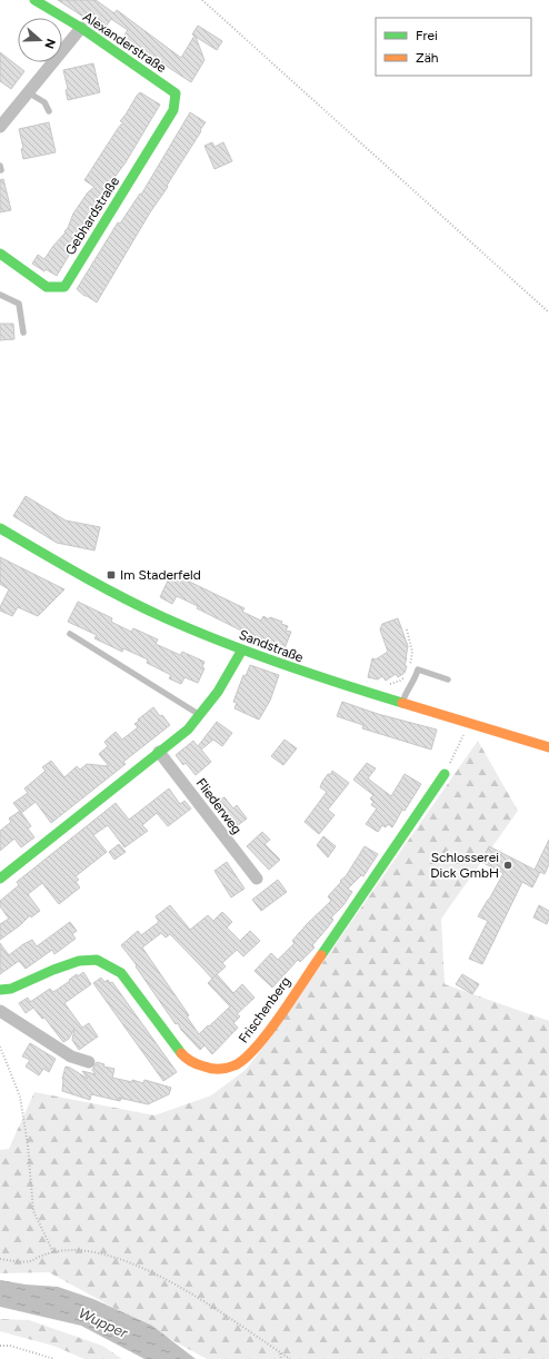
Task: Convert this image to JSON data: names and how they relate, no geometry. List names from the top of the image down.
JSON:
{
  "streets": {
    "street": [
      "Alexanderstraße",
      "Gebhardstraße",
      "Sandstraße",
      "Fliederweg",
      "Frischenberg"
    ]
  },
  "crossings": [
    ["Alexanderstraße", "Gebhardstraße"]
  ],
  "water": ["Wupper"],
  "places": {
    "transit": ["Im Staderfeld"],
    "other": ["Schlosserei Dick GmbH"]
  },
  "legend": ["Frei", "Zäh"],
  "north": "right"
}
